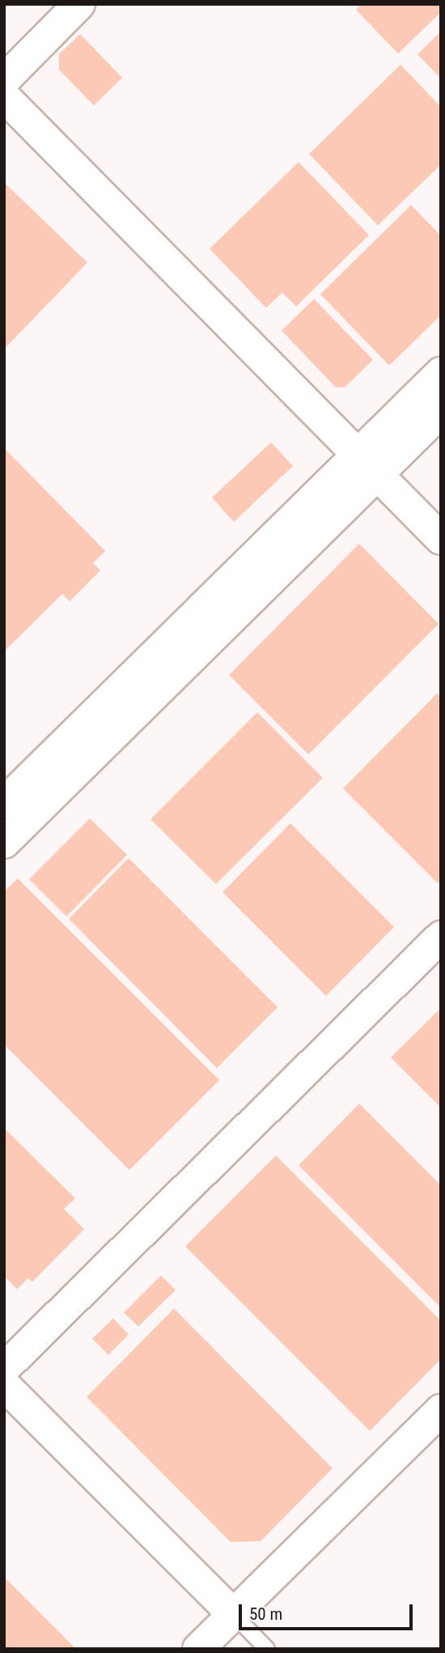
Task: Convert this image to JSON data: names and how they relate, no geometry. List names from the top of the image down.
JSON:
{
  "scale_bar": "50 m"
}
